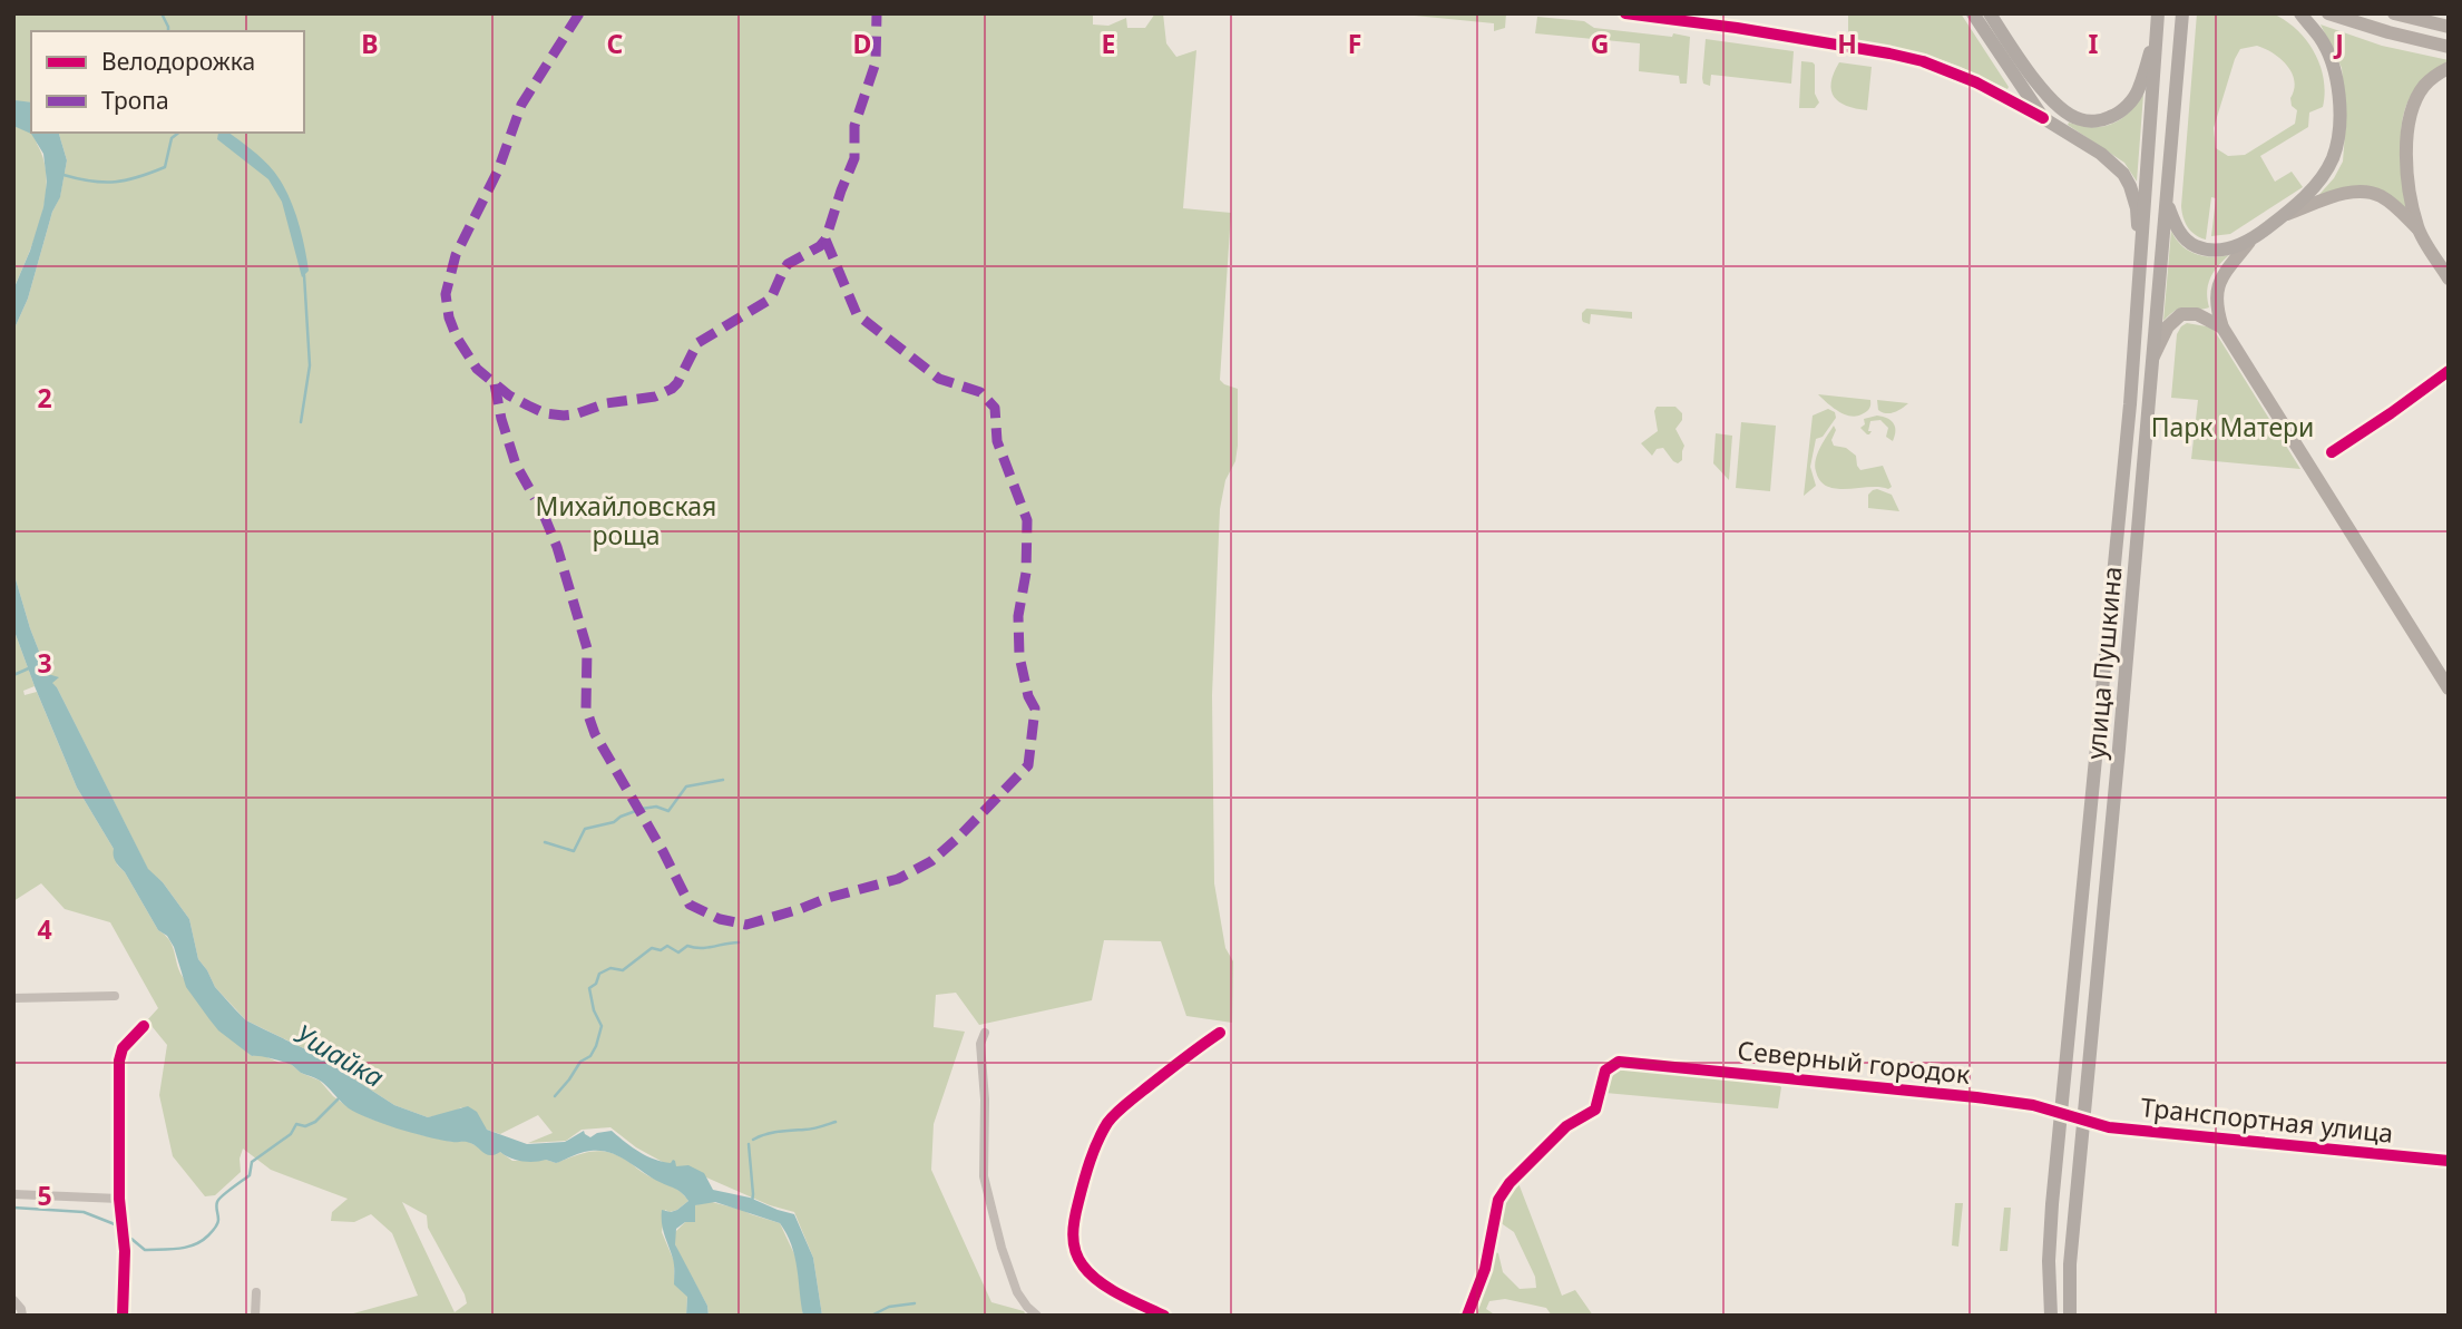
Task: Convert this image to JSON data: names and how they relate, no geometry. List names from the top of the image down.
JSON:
{
  "streets": {
    "main road": ["улица Пушкина"],
    "street": ["Северный городок", "Транспортная улица"]
  },
  "crossings": [
    ["улица Пушкина", "Северный городок"],
    ["улица Пушкина", "Транспортная улица"],
    ["Северный городок", "Транспортная улица"]
  ],
  "water": ["Ушайка"],
  "parks": ["Парк Матери", "Михайловская роща"],
  "legend": ["Велодорожка", "Тропа"],
  "grid": {
    "columns": [
      "B",
      "C",
      "D",
      "E",
      "F",
      "G",
      "H",
      "I",
      "J"
    ],
    "rows": [
      "2",
      "3",
      "4",
      "5"
    ]
  }
}
